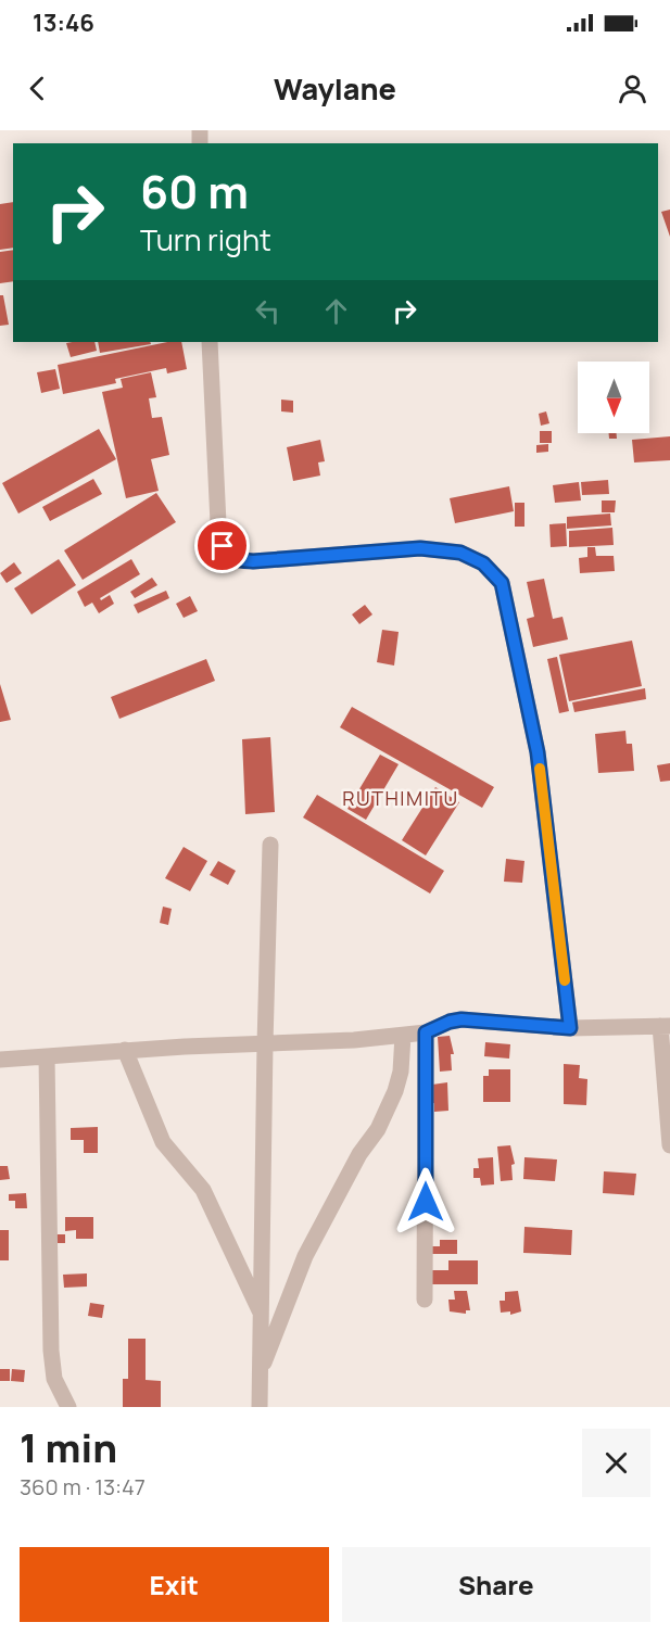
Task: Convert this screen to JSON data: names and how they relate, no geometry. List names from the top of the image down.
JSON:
{
  "districts": ["RUTHIMITU"],
  "north": "bottom",
  "page": {
    "status": "13:46",
    "header": "Waylane",
    "turn": ["60 m", "Turn right"],
    "heading": ["1 min", "360 m · 13:47"],
    "buttons": ["Exit", "Share"]
  }
}
